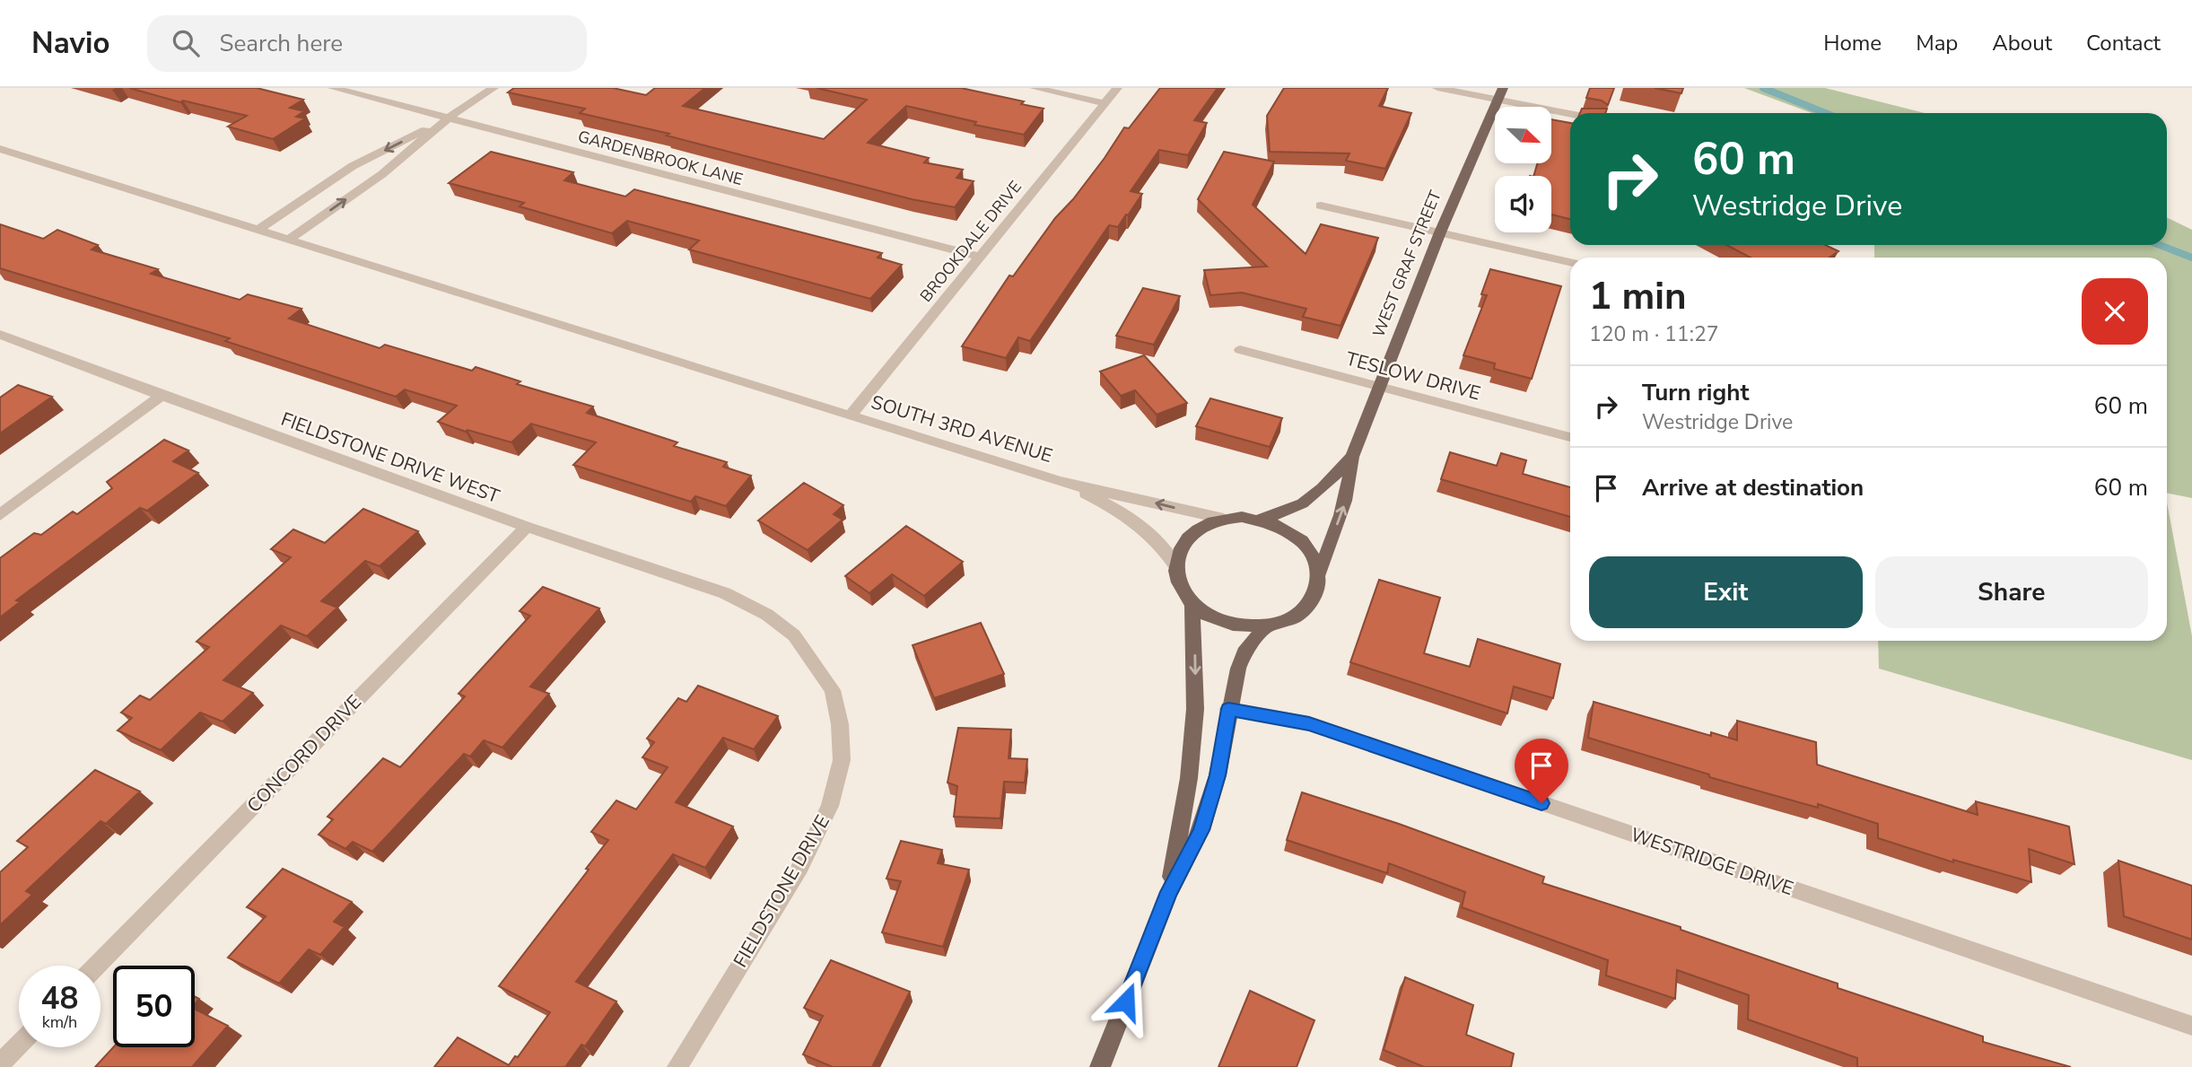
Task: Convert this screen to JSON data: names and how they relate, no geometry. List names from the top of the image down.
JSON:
{
  "streets": {
    "main road": ["WEST GRAF STREET"],
    "street": [
      "GARDENBROOK LANE",
      "BROOKDALE DRIVE",
      "TESLOW DRIVE",
      "SOUTH 3RD AVENUE",
      "FIELDSTONE DRIVE WEST",
      "CONCORD DRIVE",
      "WESTRIDGE DRIVE",
      "FIELDSTONE DRIVE"
    ]
  },
  "crossings": [
    ["GARDENBROOK LANE", "BROOKDALE DRIVE"],
    ["BROOKDALE DRIVE", "SOUTH 3RD AVENUE"],
    ["WEST GRAF STREET", "TESLOW DRIVE"],
    ["WEST GRAF STREET", "SOUTH 3RD AVENUE"],
    ["FIELDSTONE DRIVE WEST", "CONCORD DRIVE"],
    ["FIELDSTONE DRIVE WEST", "FIELDSTONE DRIVE"]
  ],
  "north": "bottom right",
  "page": {
    "header": "Navio",
    "search": "Search here",
    "nav": [
      "Home",
      "Map",
      "About",
      "Contact"
    ],
    "turn": ["60 m", "Westridge Drive"],
    "heading": ["1 min", "120 m · 11:27"],
    "list": [
      {
        "name": "Turn right",
        "note": "Westridge Drive",
        "value": "60 m"
      },
      {
        "name": "Arrive at destination",
        "value": "60 m"
      }
    ],
    "buttons": ["Exit", "Share"],
    "speed": "48 km/h",
    "limit": "50"
  }
}
